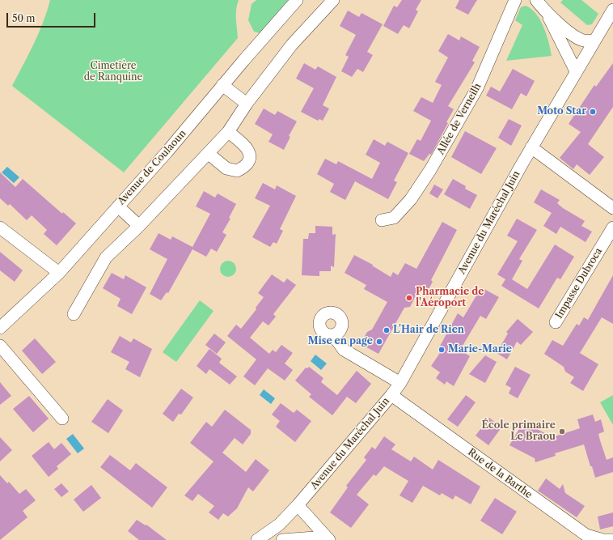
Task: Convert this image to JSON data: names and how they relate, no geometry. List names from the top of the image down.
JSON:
{
  "streets": {
    "street": [
      "Allée de Verneilh",
      "Avenue de Coulaoun",
      "Avenue du Maréchal Juin",
      "Impasse Dubroca",
      "Rue de la Barthe"
    ]
  },
  "crossings": [
    ["Avenue du Maréchal Juin", "Rue de la Barthe"]
  ],
  "parks": ["Cimetière de Ranquine"],
  "places": [
    "Moto Star",
    "Pharmacie de l'Aéroport",
    "L'Hair de Rien",
    "Mise en page",
    "Marie-Marie",
    "École primaire Le Braou"
  ],
  "scale_bar": "50 m"
}
